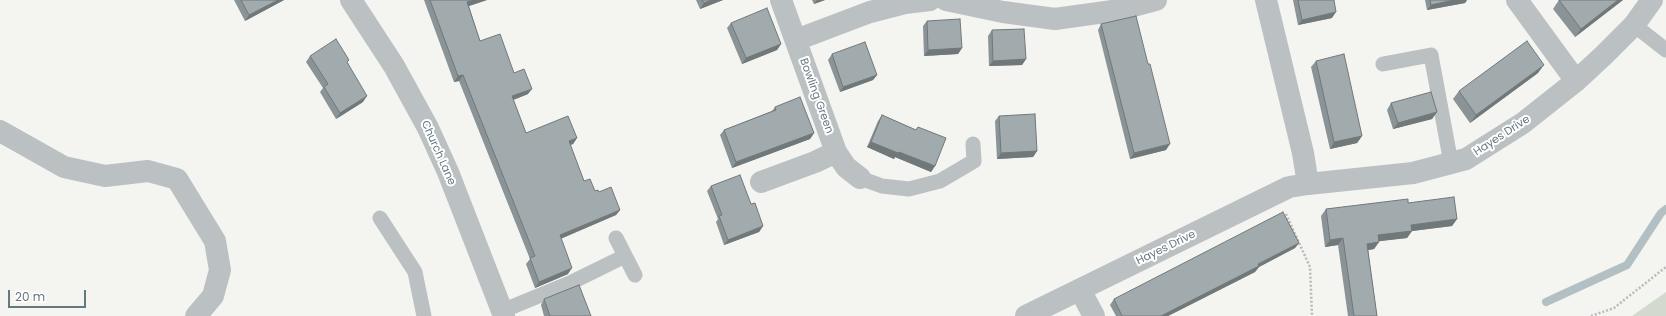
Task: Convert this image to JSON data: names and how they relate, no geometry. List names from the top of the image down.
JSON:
{
  "streets": {
    "street": ["Bowling Green", "Hayes Drive", "Church Lane"]
  },
  "scale_bar": "20 m"
}
